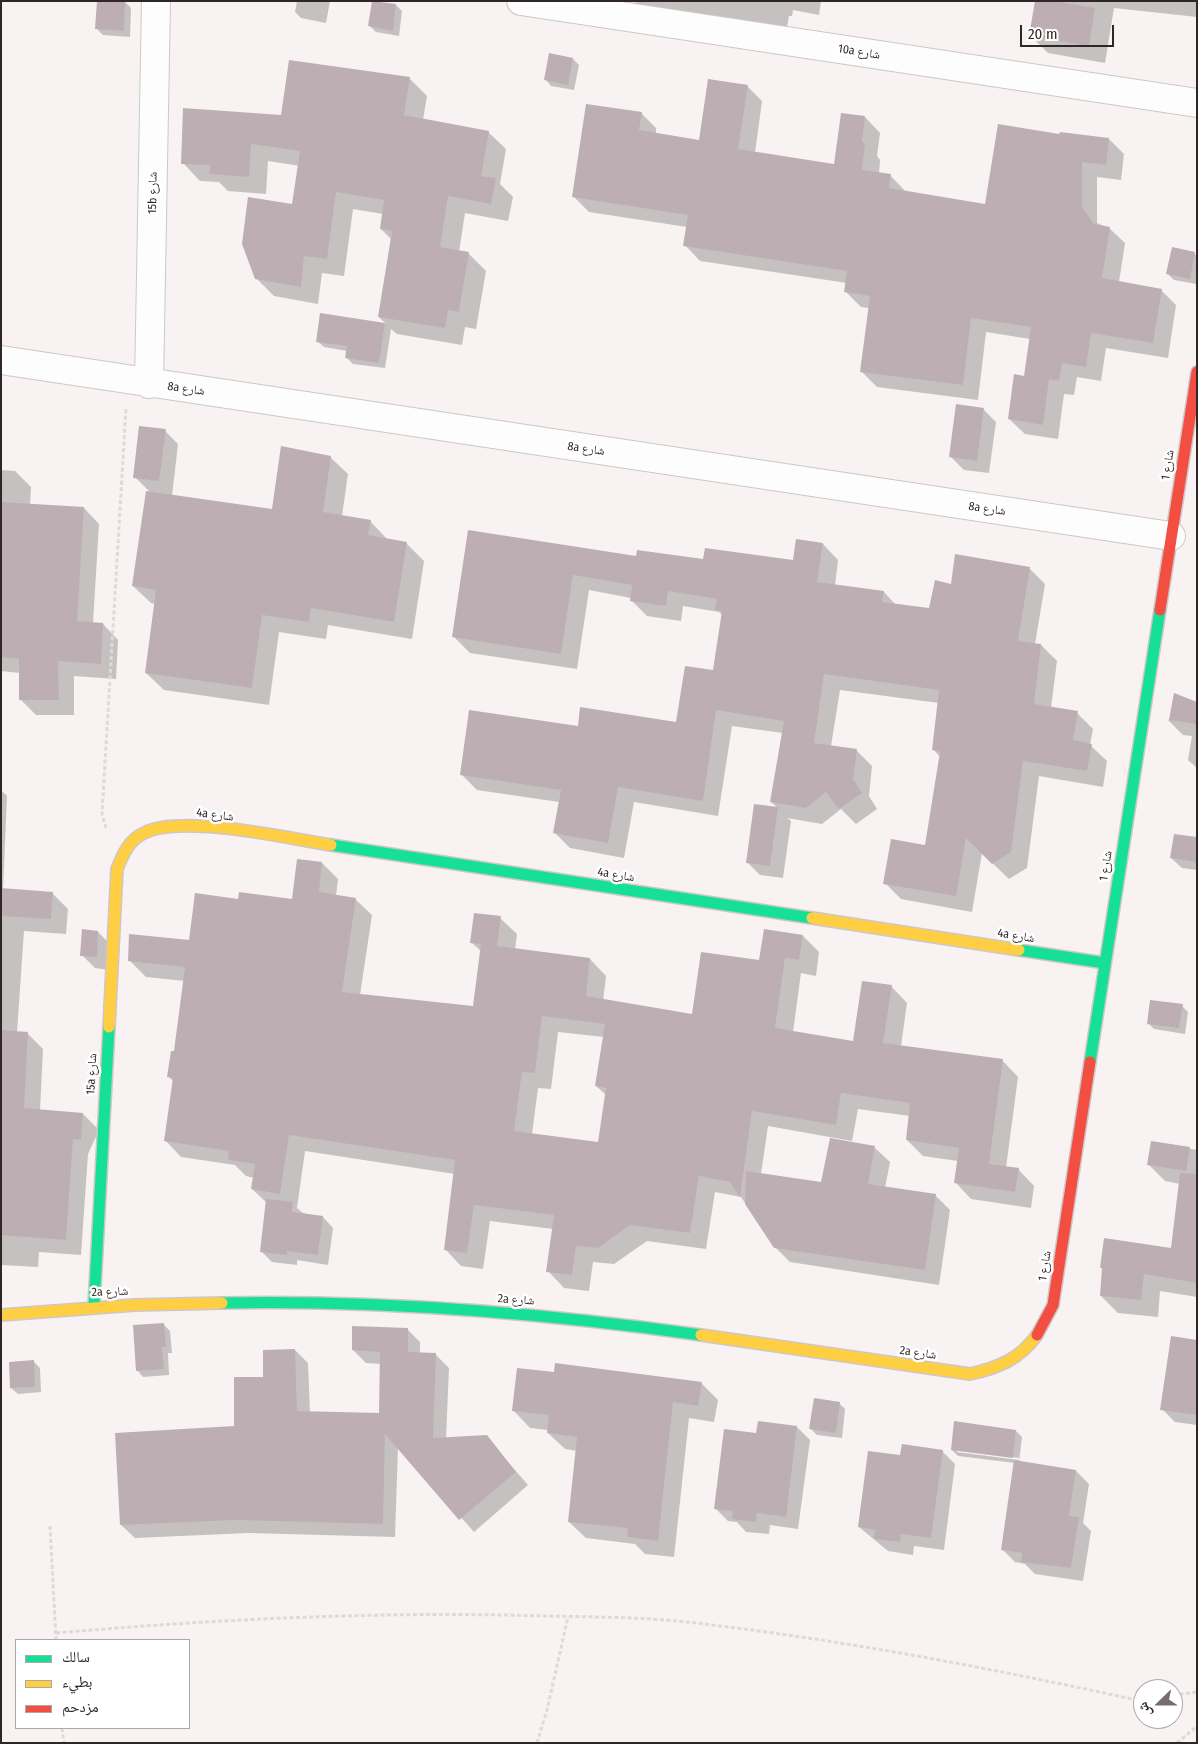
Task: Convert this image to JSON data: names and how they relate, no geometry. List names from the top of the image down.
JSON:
{
  "streets": {
    "street": [
      "10a شارع",
      "15b شارع",
      "8a شارع",
      "شارع 1",
      "4a شارع",
      "15a شارع",
      "2a شارع"
    ]
  },
  "crossings": [
    ["15b شارع", "8a شارع"],
    ["8a شارع", "شارع 1"],
    ["شارع 1", "4a شارع"],
    ["شارع 1", "2a شارع"],
    ["4a شارع", "15a شارع"],
    ["15a شارع", "2a شارع"]
  ],
  "legend": ["سالك", "بطيء", "مزدحم"],
  "scale_bar": "20 m",
  "north": "left"
}
